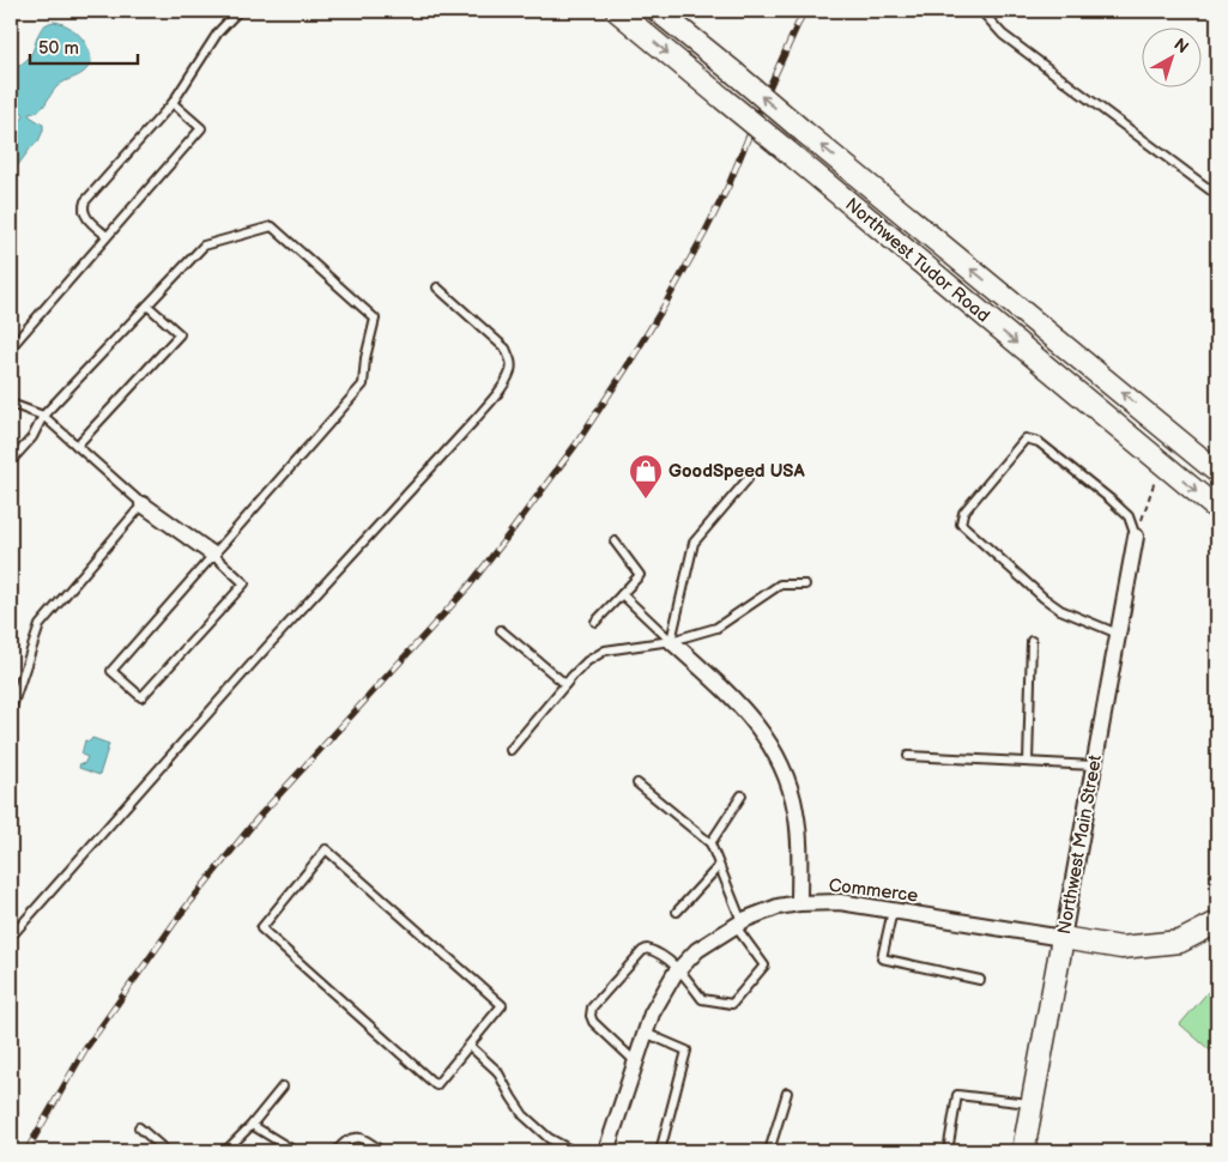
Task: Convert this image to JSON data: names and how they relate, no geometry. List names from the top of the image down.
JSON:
{
  "streets": {
    "street": ["Northwest Tudor Road", "Northwest Main Street", "Commerce"]
  },
  "crossings": [
    ["Northwest Main Street", "Commerce"]
  ],
  "places": {
    "shop": ["GoodSpeed USA"]
  },
  "scale_bar": "50 m",
  "north": "top right"
}
